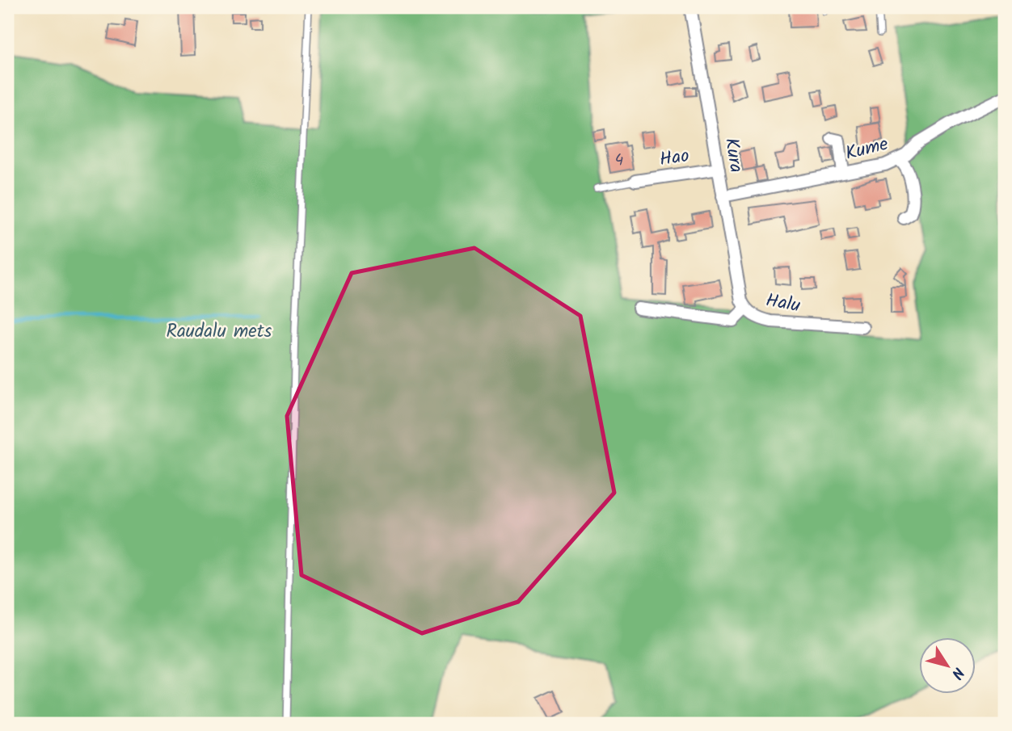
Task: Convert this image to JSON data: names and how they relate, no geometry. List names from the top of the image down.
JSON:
{
  "streets": {
    "street": [
      "Kume",
      "Kura",
      "Hao",
      "Halu"
    ]
  },
  "crossings": [
    ["Kume", "Kura"],
    ["Kura", "Hao"],
    ["Kura", "Halu"]
  ],
  "parks": ["Raudalu mets"],
  "house_numbers": ["4"],
  "north": "bottom right"
}
